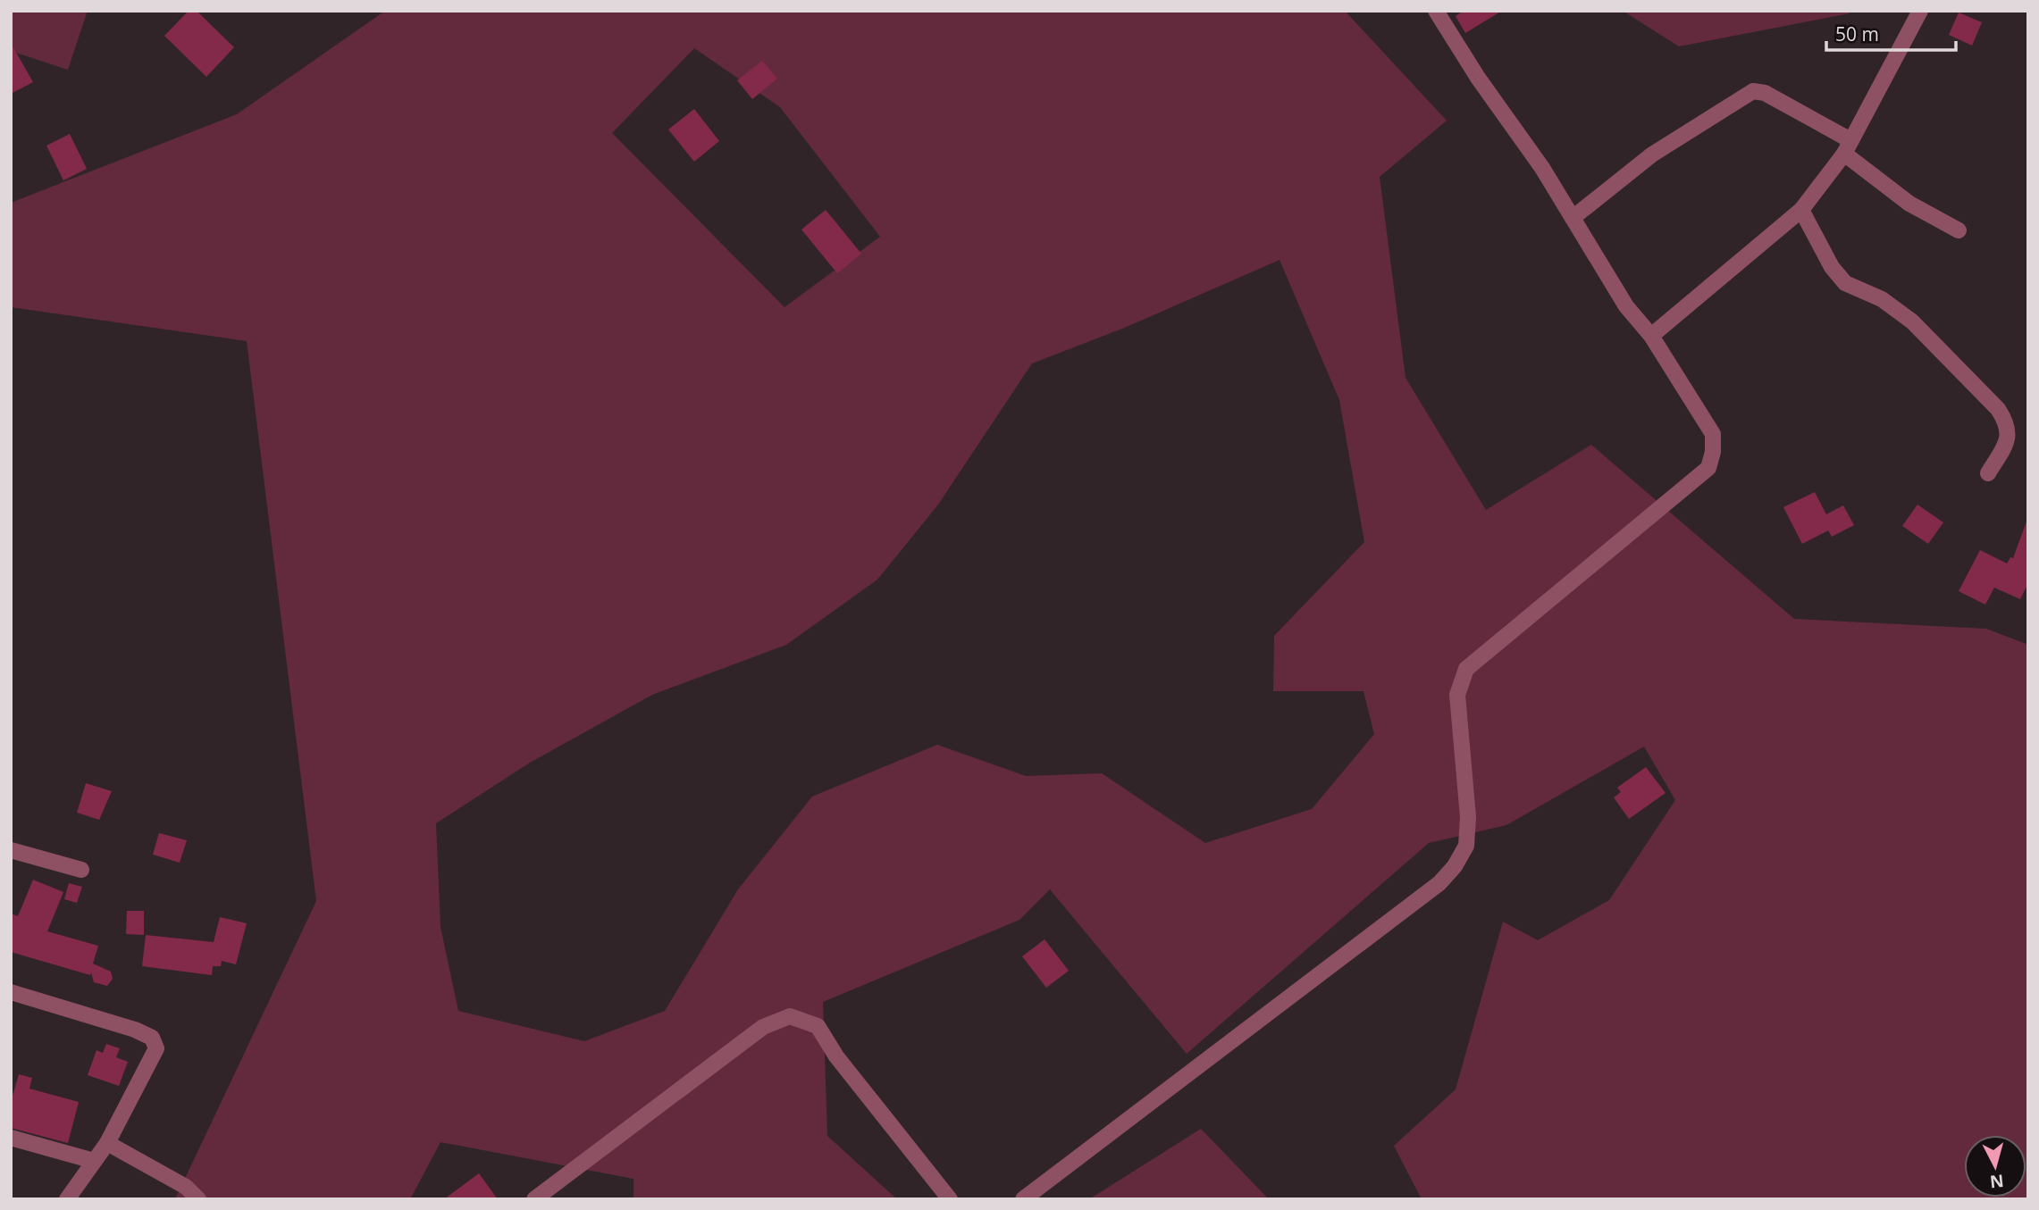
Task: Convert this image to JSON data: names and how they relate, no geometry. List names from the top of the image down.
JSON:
{
  "scale_bar": "50 m",
  "north": "bottom"
}
